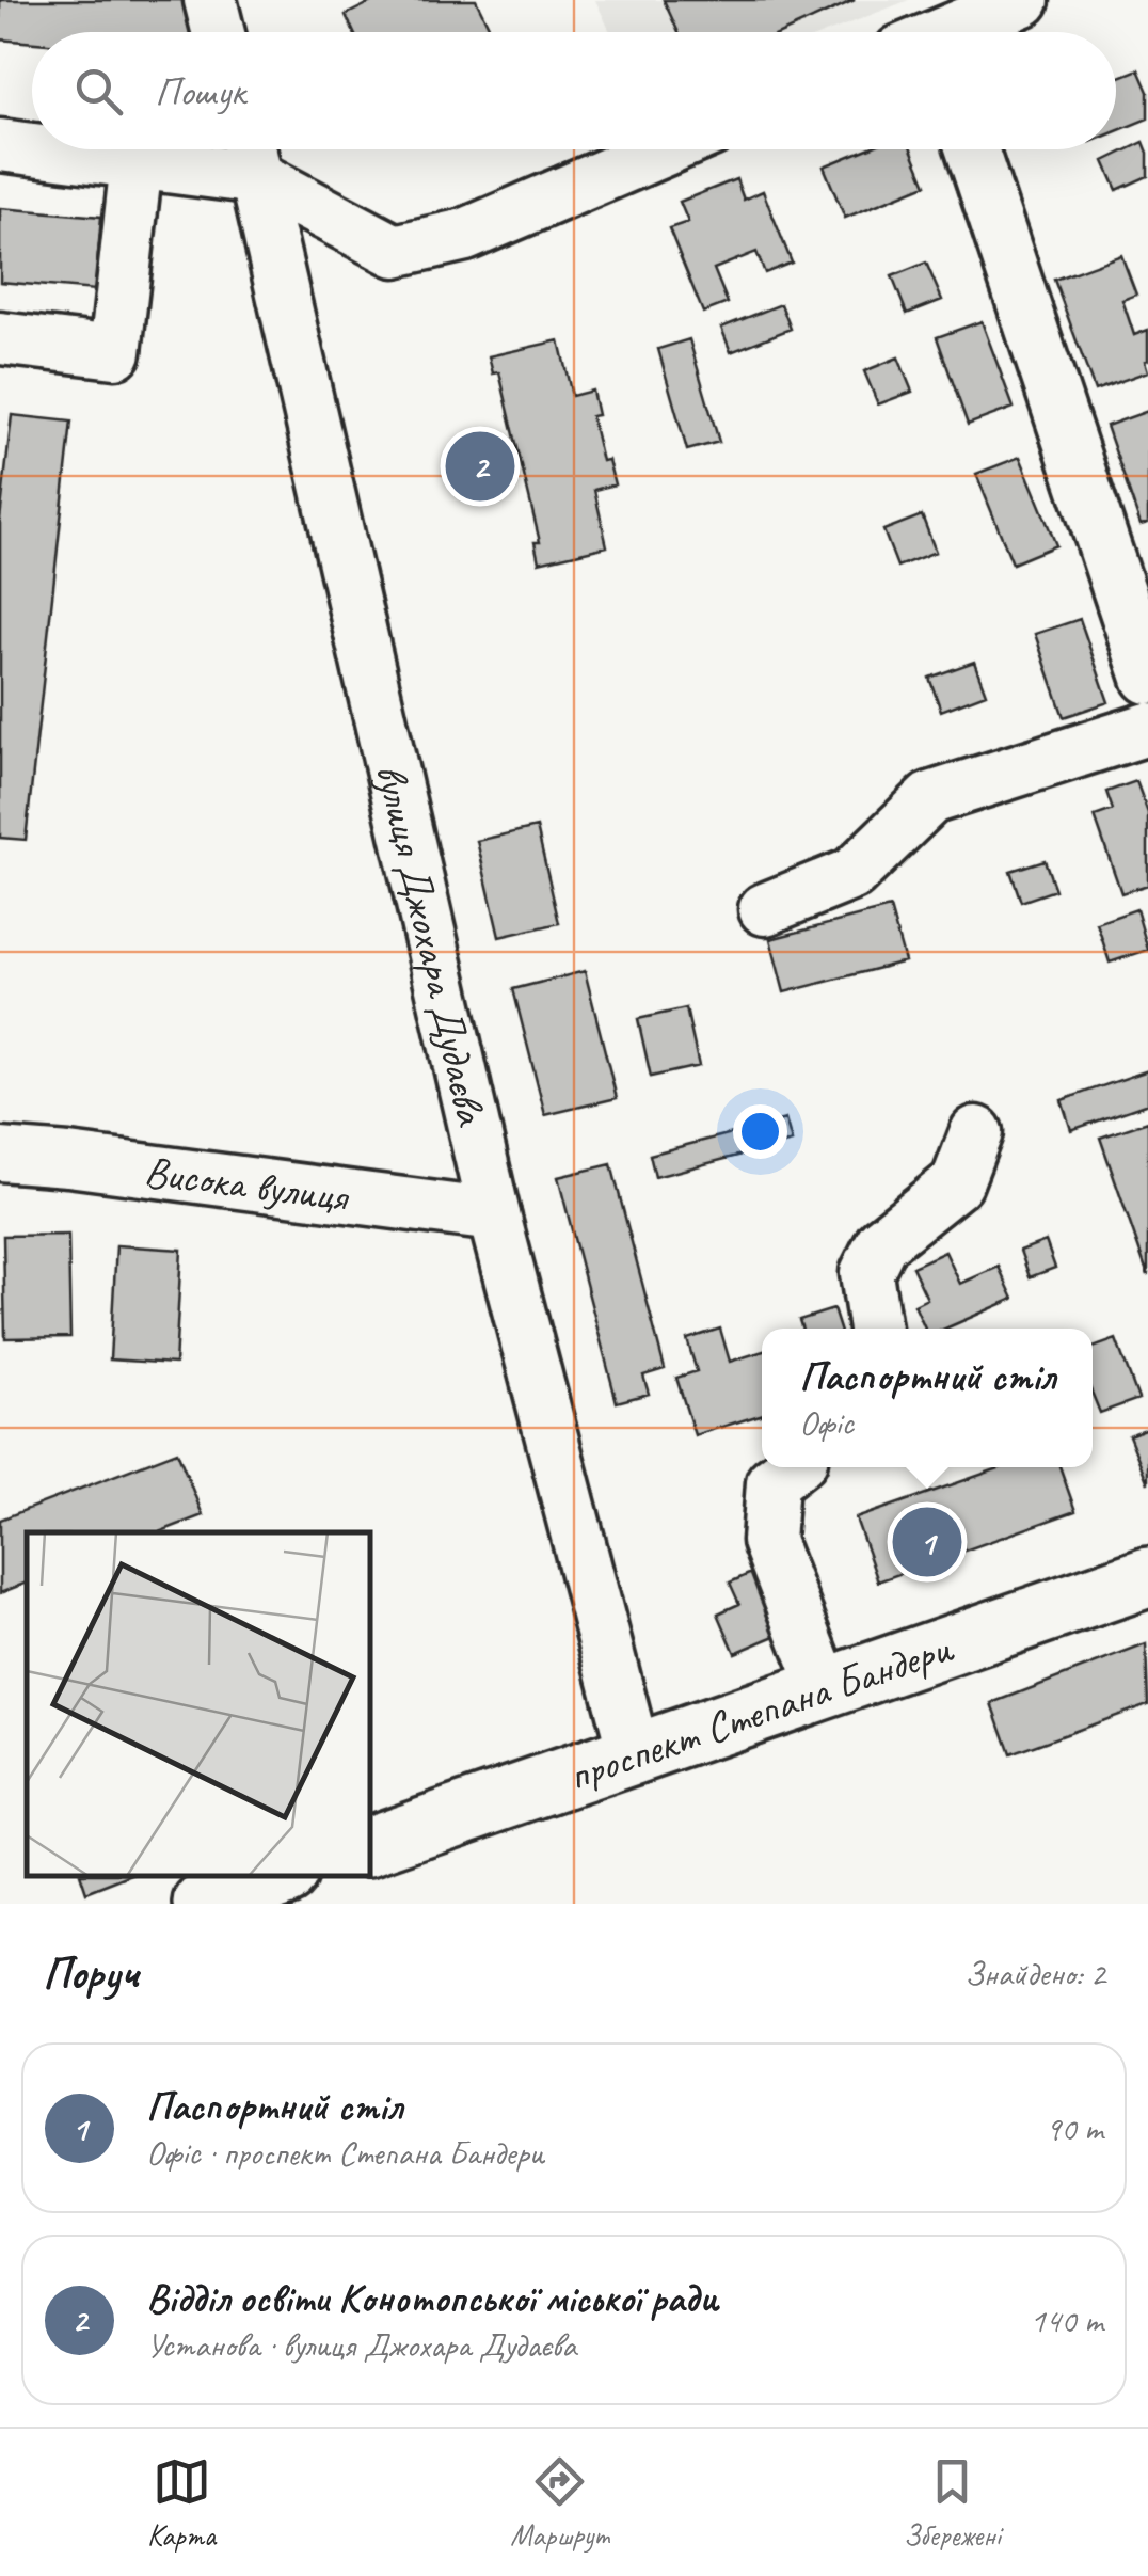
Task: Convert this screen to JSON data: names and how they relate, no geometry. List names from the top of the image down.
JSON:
{
  "streets": {
    "main road": ["проспект Степана Бандери"],
    "street": ["вулиця Джохара Дудаєва", "Висока вулиця"]
  },
  "crossings": [
    ["вулиця Джохара Дудаєва", "Висока вулиця"],
    ["вулиця Джохара Дудаєва", "проспект Степана Бандери"]
  ],
  "page": {
    "search": "Пошук",
    "pins": ["2", "1"],
    "popup": ["Паспортний стіл", "Офіс"],
    "heading": ["Поруч", "Знайдено: 2"],
    "list": [
      {
        "mark": "1",
        "name": "Паспортний стіл",
        "note": "Офіс · проспект Степана Бандери",
        "value": "90 m"
      },
      {
        "mark": "2",
        "name": "Відділ освіти Конотопської міської ради",
        "note": "Установа · вулиця Джохара Дудаєва",
        "value": "140 m"
      }
    ],
    "nav": ["Карта", "Маршрут", "Збережені"]
  }
}
